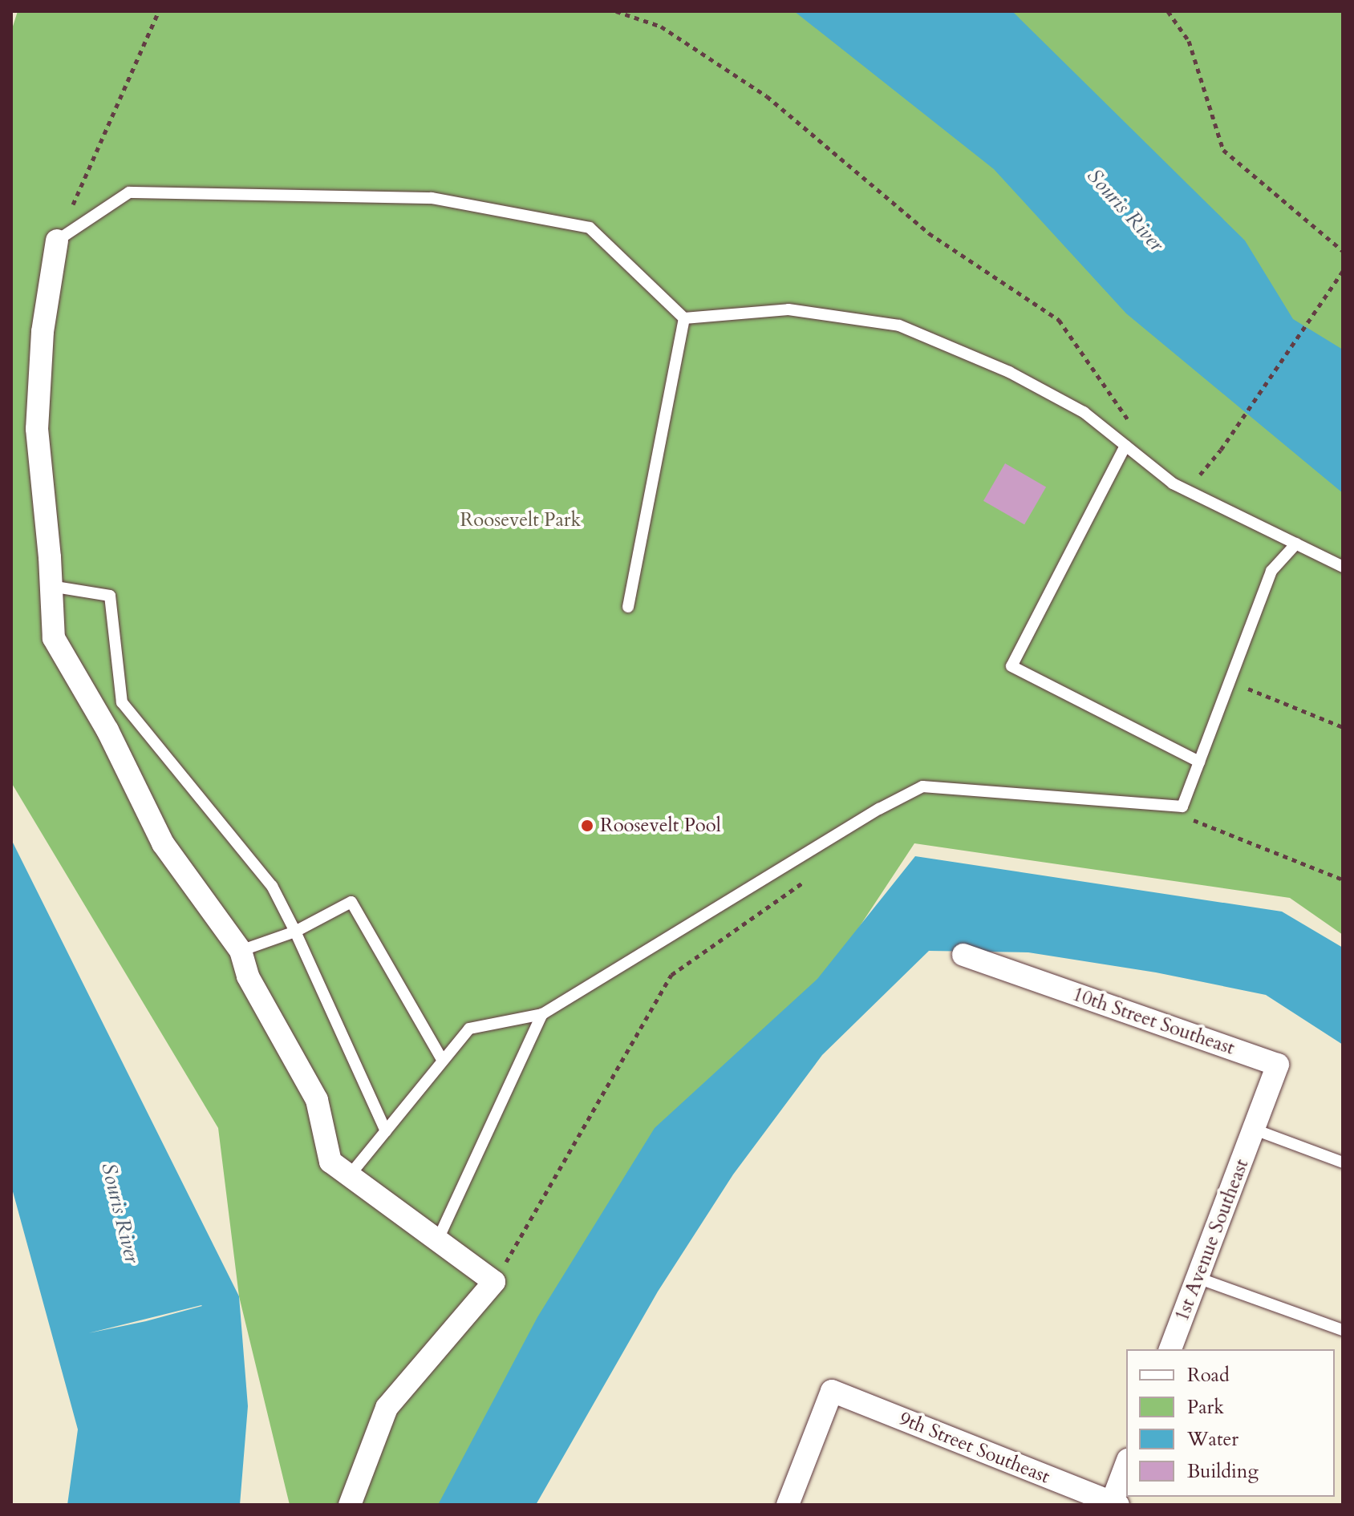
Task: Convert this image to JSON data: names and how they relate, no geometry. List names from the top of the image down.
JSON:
{
  "streets": {
    "street": ["10th Street Southeast", "1st Avenue Southeast", "9th Street Southeast"]
  },
  "crossings": [
    ["10th Street Southeast", "1st Avenue Southeast"]
  ],
  "water": ["Souris River"],
  "parks": ["Roosevelt Park"],
  "places": ["Roosevelt Pool"],
  "legend": [
    "Road",
    "Park",
    "Water",
    "Building"
  ]
}
